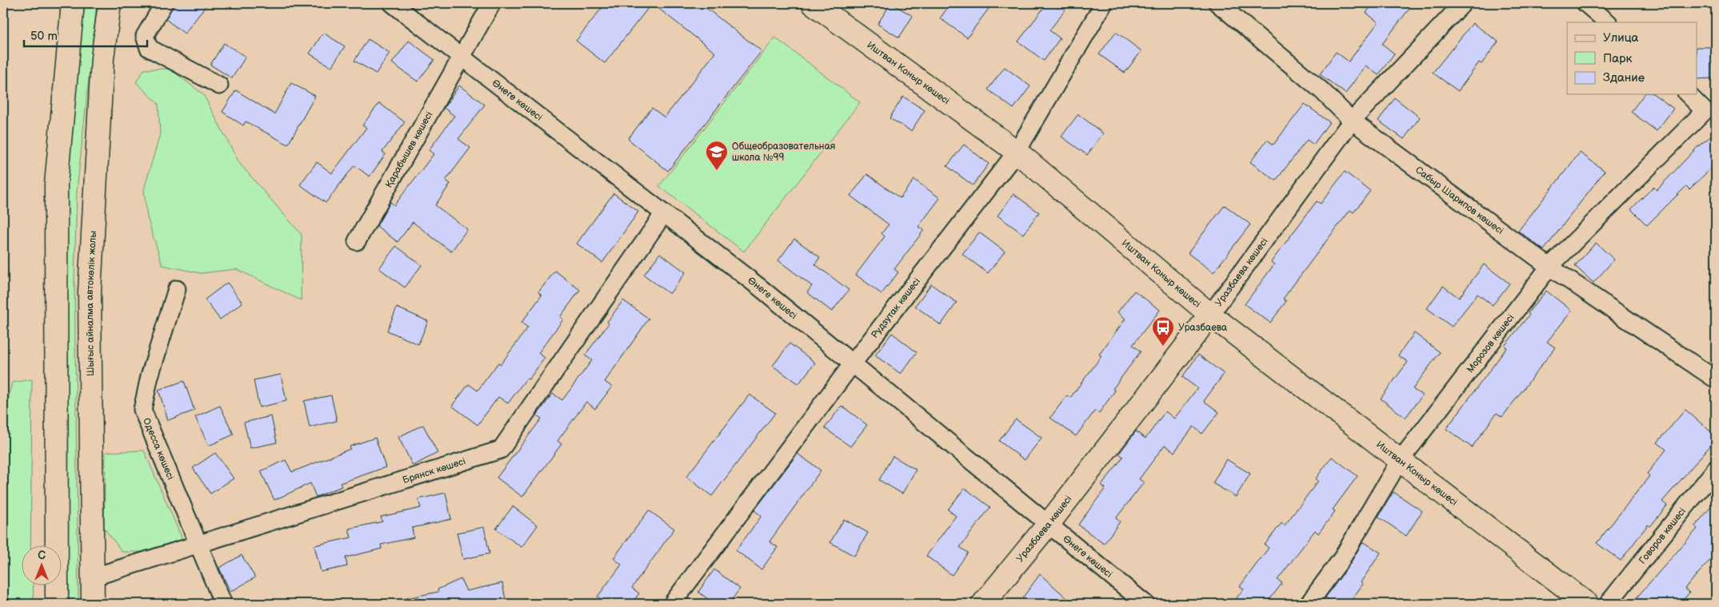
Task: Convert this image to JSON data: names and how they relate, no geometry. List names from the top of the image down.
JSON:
{
  "streets": {
    "street": [
      "Иштван Коныр көшесі",
      "Өнеге көшесі",
      "Қарабышев көшесі",
      "Сабыр Шарипов көшесі",
      "Уразбаева көшесі",
      "Шығыс айналма автокөлік жолы",
      "Рудзутак көшесі",
      "Морозов көшесі",
      "Одесса көшесі",
      "Брянск көшесі",
      "Говоров көшесі"
    ]
  },
  "crossings": [
    ["Иштван Коныр көшесі", "Уразбаева көшесі"],
    ["Иштван Коныр көшесі", "Рудзутак көшесі"],
    ["Иштван Коныр көшесі", "Морозов көшесі"],
    ["Өнеге көшесі", "Қарабышев көшесі"],
    ["Өнеге көшесі", "Уразбаева көшесі"],
    ["Өнеге көшесі", "Рудзутак көшесі"],
    ["Өнеге көшесі", "Брянск көшесі"],
    ["Сабыр Шарипов көшесі", "Уразбаева көшесі"],
    ["Сабыр Шарипов көшесі", "Морозов көшесі"],
    ["Шығыс айналма автокөлік жолы", "Брянск көшесі"],
    ["Одесса көшесі", "Брянск көшесі"]
  ],
  "places": {
    "school or university": ["Общеобразовательная школа №99"],
    "bus stop": ["Уразбаева"]
  },
  "legend": ["Улица", "Парк", "Здание"],
  "scale_bar": "50 m",
  "north": "top"
}
